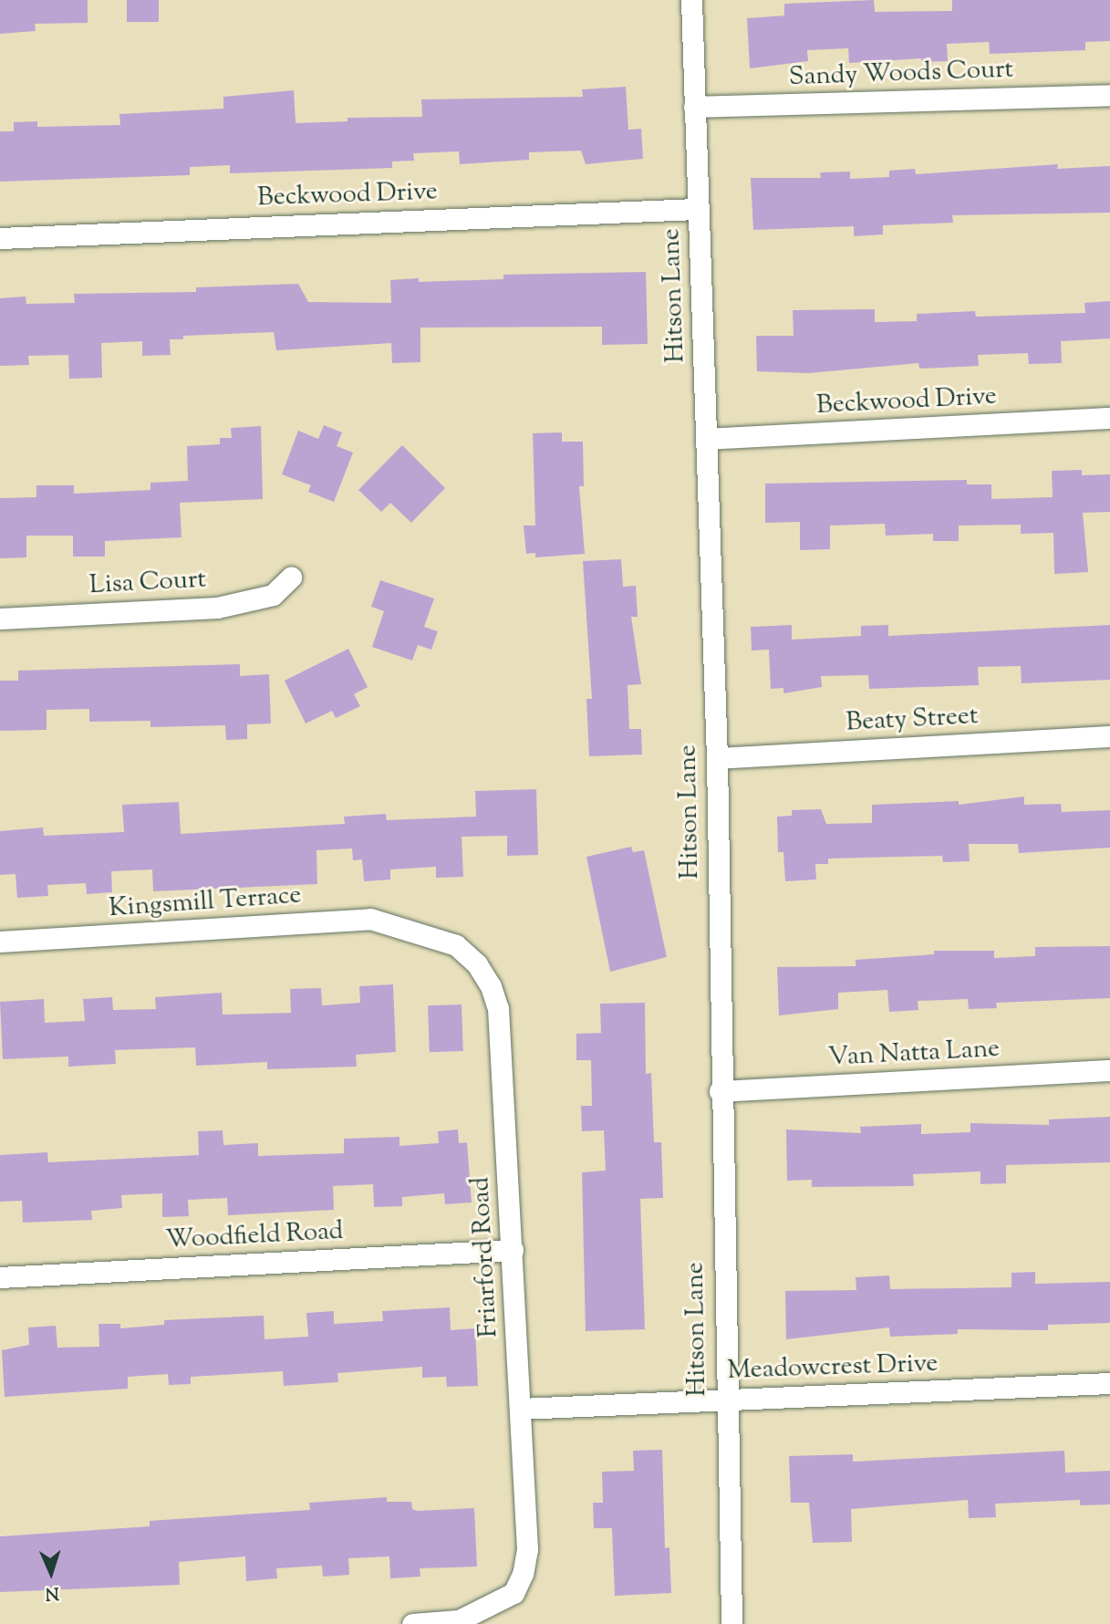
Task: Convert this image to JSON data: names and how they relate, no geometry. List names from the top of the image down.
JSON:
{
  "streets": {
    "street": [
      "Sandy Woods Court",
      "Beckwood Drive",
      "Hitson Lane",
      "Lisa Court",
      "Beaty Street",
      "Kingsmill Terrace",
      "Van Natta Lane",
      "Woodfield Road",
      "Friarford Road",
      "Meadowcrest Drive"
    ]
  },
  "crossings": [
    ["Sandy Woods Court", "Hitson Lane"],
    ["Beckwood Drive", "Hitson Lane"],
    ["Hitson Lane", "Beaty Street"],
    ["Hitson Lane", "Van Natta Lane"],
    ["Hitson Lane", "Meadowcrest Drive"],
    ["Kingsmill Terrace", "Friarford Road"],
    ["Woodfield Road", "Friarford Road"],
    ["Friarford Road", "Meadowcrest Drive"]
  ],
  "north": "bottom"
}
